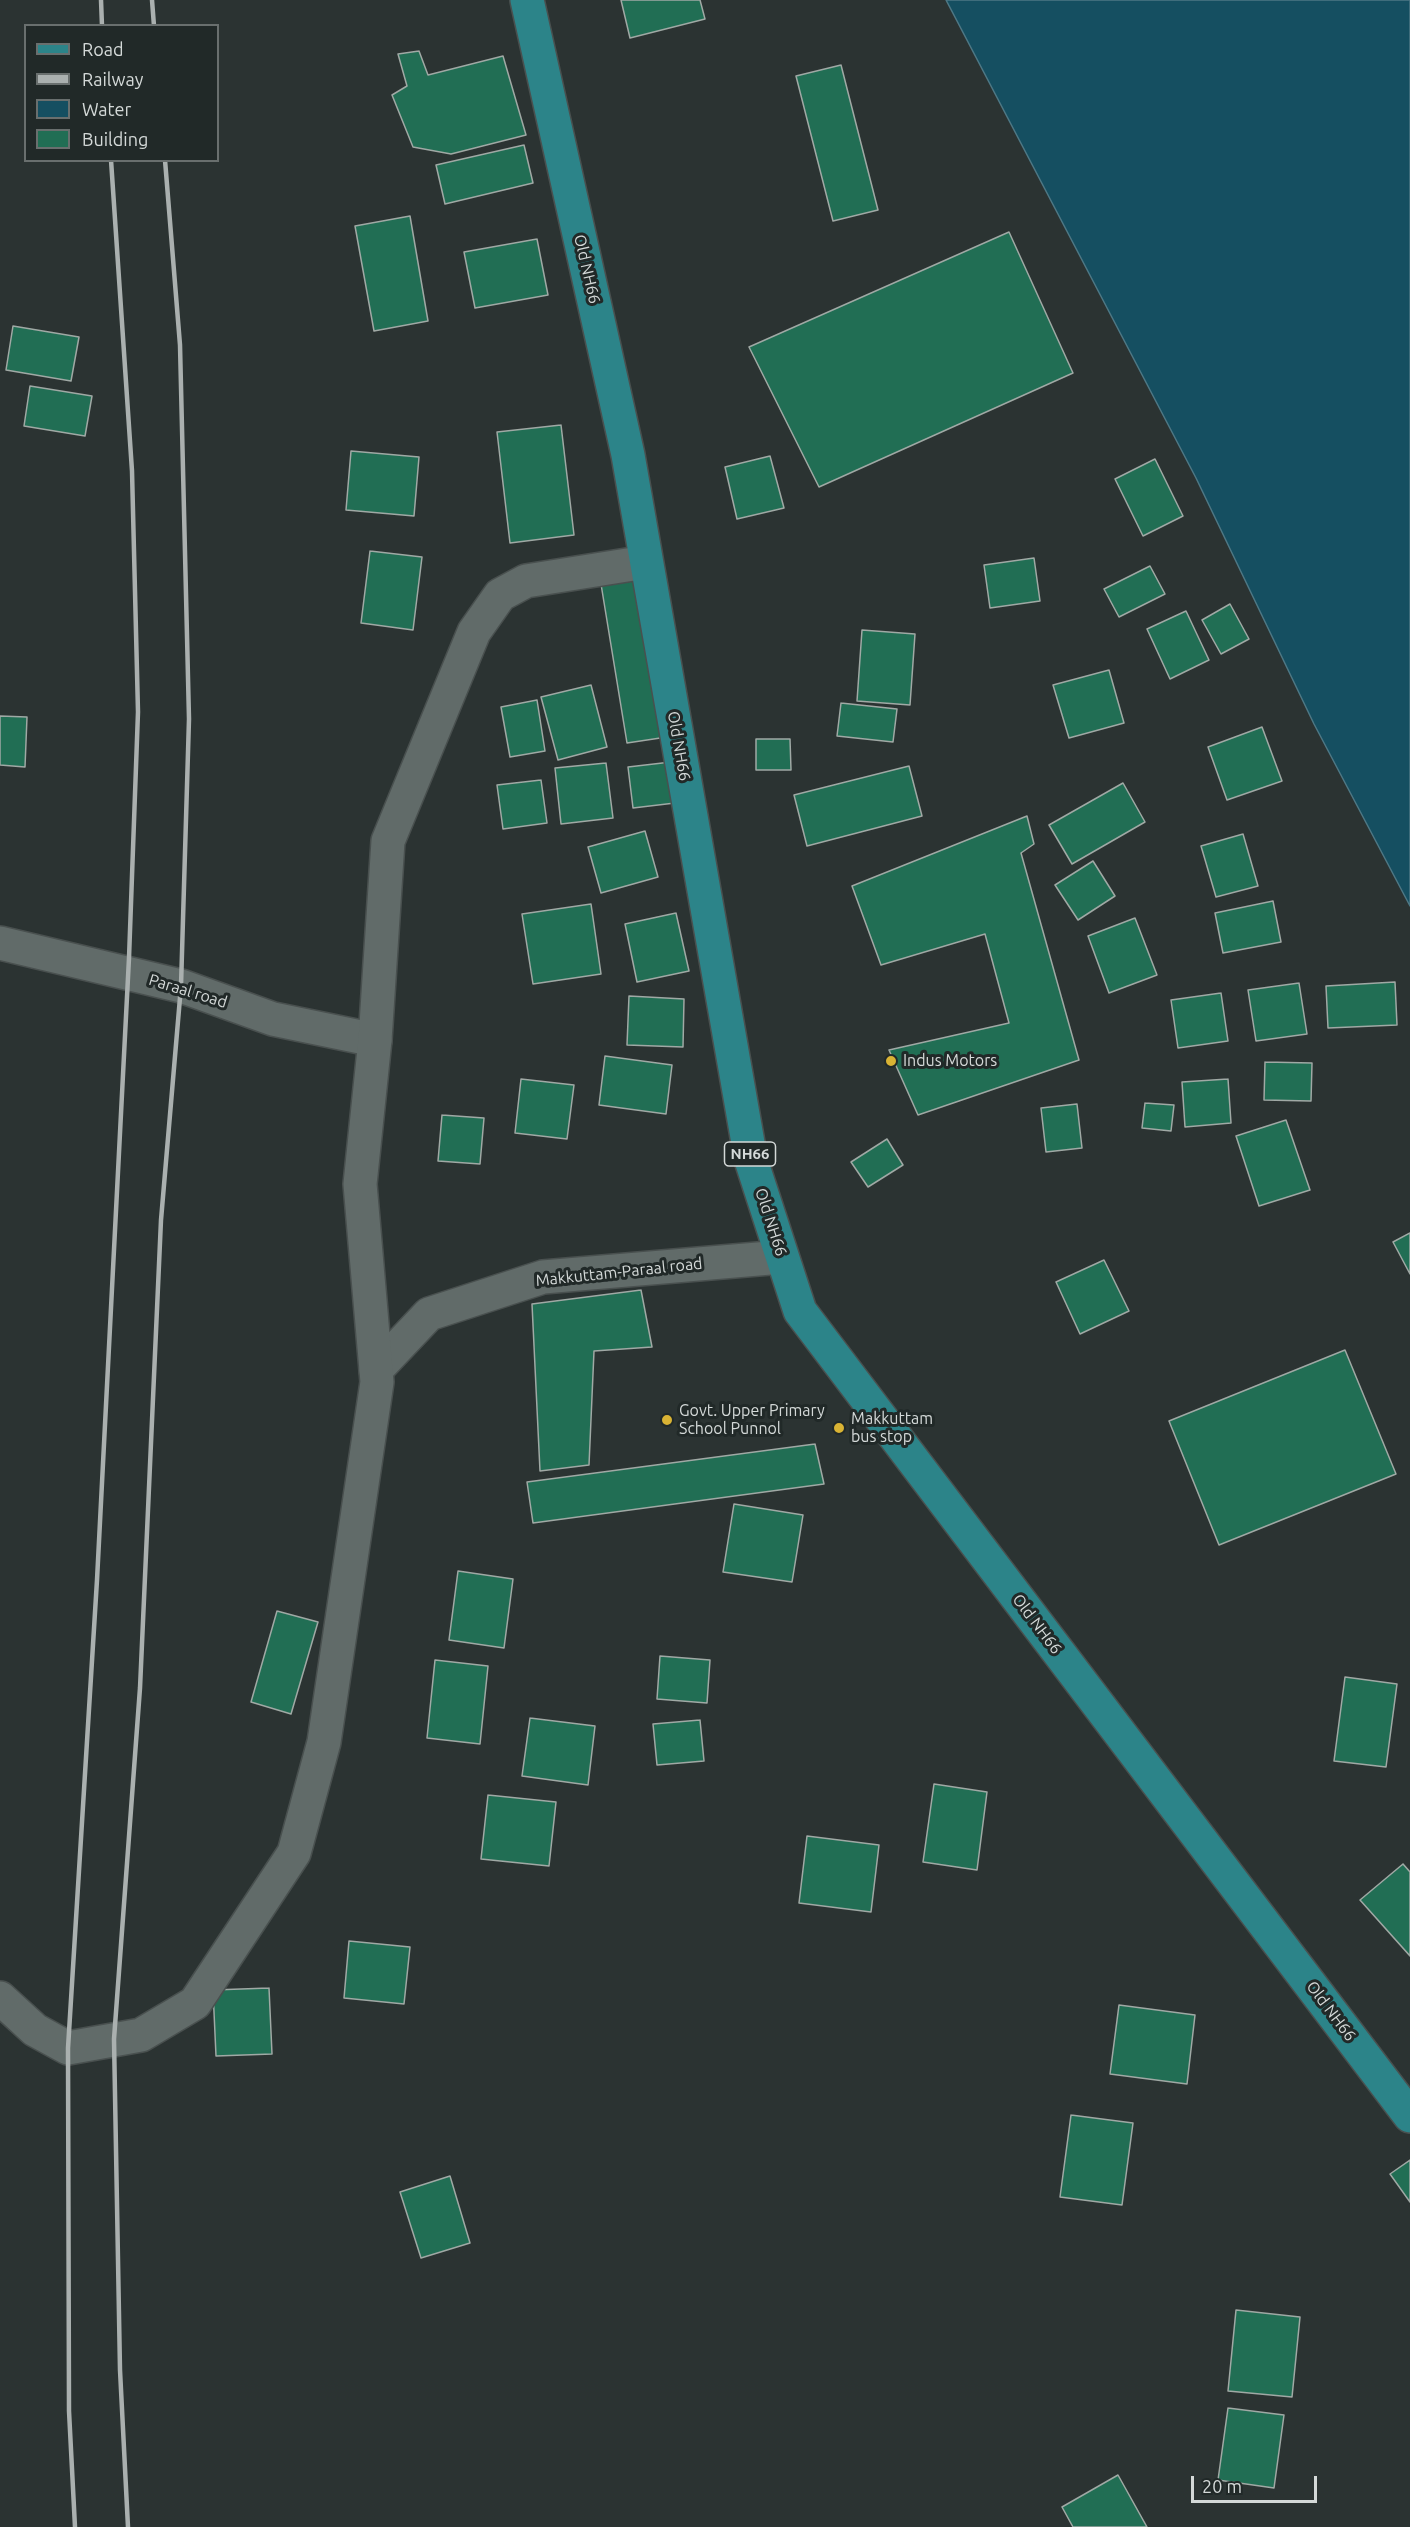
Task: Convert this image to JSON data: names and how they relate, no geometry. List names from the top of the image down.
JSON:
{
  "streets": {
    "main road": [
      "Old NH66",
      "Paraal road",
      "NH66",
      "Makkuttam-Paraal road"
    ]
  },
  "crossings": [
    ["Old NH66", "Makkuttam-Paraal road"]
  ],
  "places": ["Indus Motors", "Govt. Upper Primary School Punnol", "Makkuttam bus stop"],
  "legend": [
    "Road",
    "Railway",
    "Water",
    "Building"
  ],
  "scale_bar": "20 m"
}
